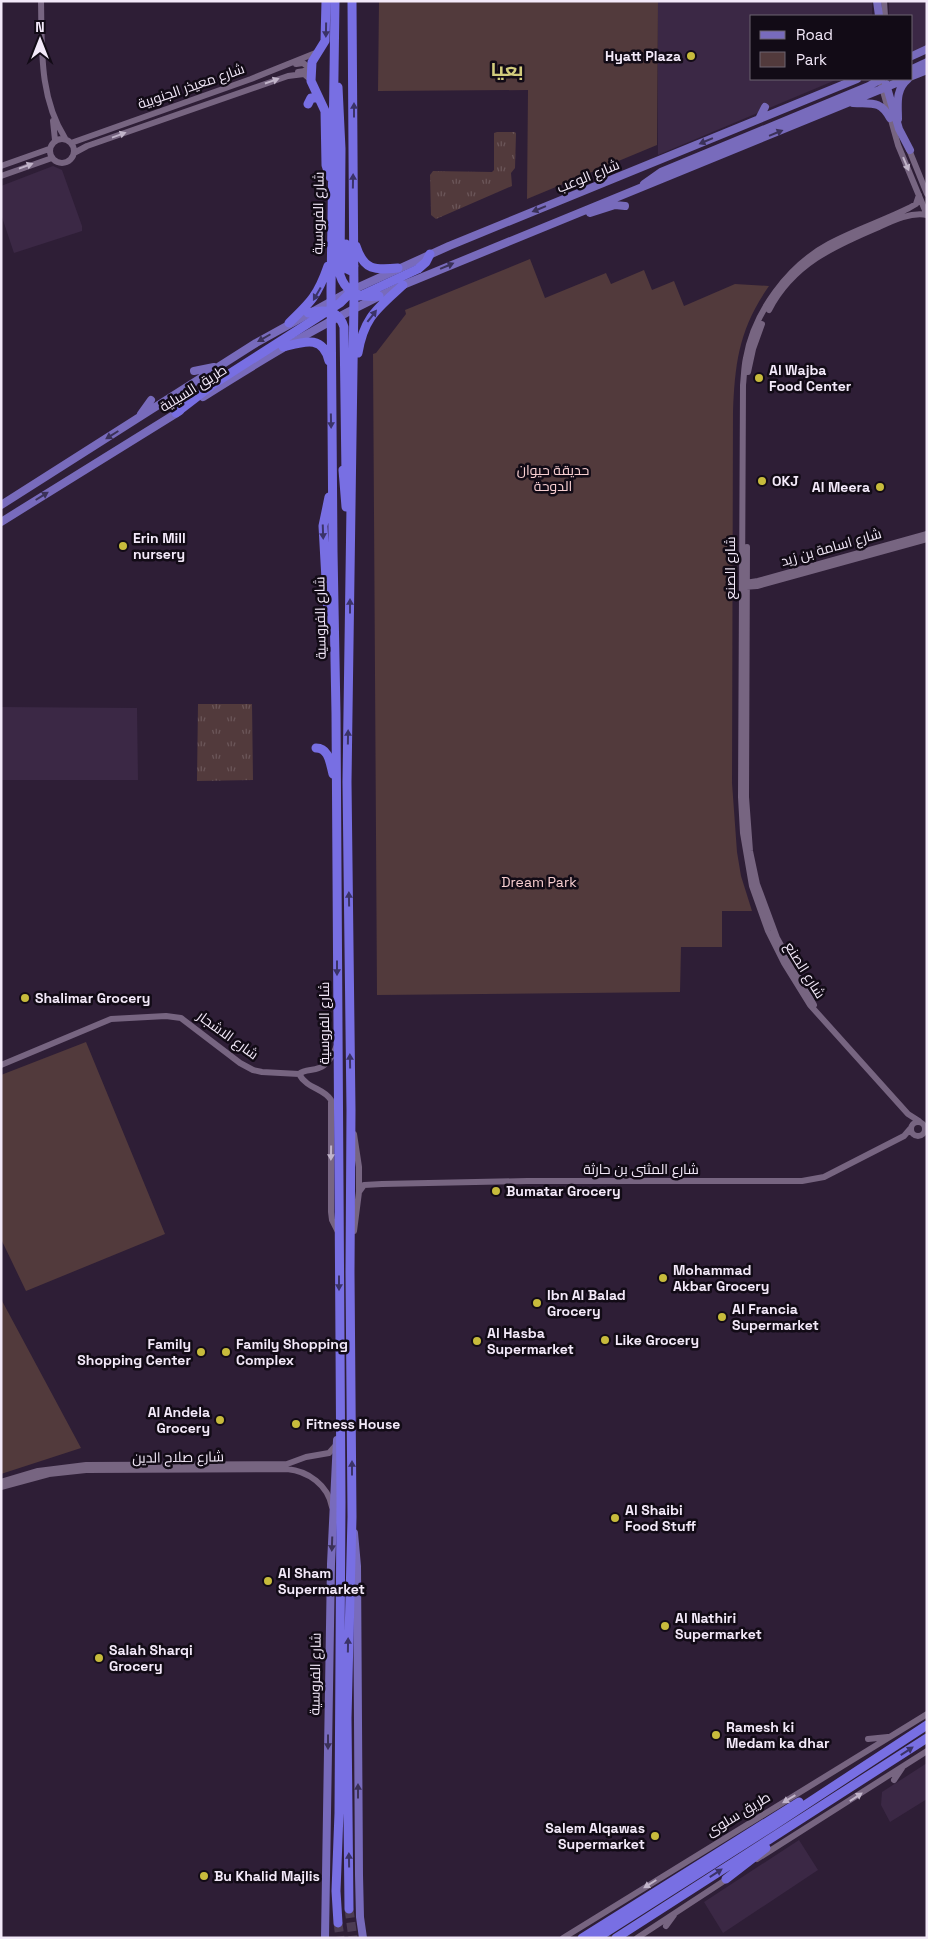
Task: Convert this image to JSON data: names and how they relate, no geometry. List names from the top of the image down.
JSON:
{
  "streets": {
    "highway": ["شارع الفروسية", "طريق سلوى"],
    "main road": ["شارع الوعب", "طريق السيلية"],
    "street": [
      "شارع معيذر الجنوبية",
      "شارع اسامة بن زيد",
      "شارع الصنع",
      "شارع الاشجار",
      "شارع المثنى بن حارثة",
      "شارع صلاح الدين"
    ]
  },
  "crossings": [
    ["شارع الوعب", "شارع الفروسية"],
    ["شارع الوعب", "طريق السيلية"],
    ["شارع الفروسية", "طريق السيلية"],
    ["شارع الفروسية", "شارع الاشجار"],
    ["شارع الفروسية", "شارع صلاح الدين"],
    ["شارع اسامة بن زيد", "شارع الصنع"],
    ["شارع الصنع", "شارع المثنى بن حارثة"]
  ],
  "districts": ["بعيا"],
  "parks": ["حديقة حيوان الدوحة", "Dream Park"],
  "places": [
    "Hyatt Plaza",
    "Al Wajba Food Center",
    "OKJ",
    "Al Meera",
    "Erin Mill nursery",
    "Shalimar Grocery",
    "Bumatar Grocery",
    "Mohammad Akbar Grocery",
    "Ibn Al Balad Grocery",
    "Al Francia Supermarket",
    "Like Grocery",
    "Al Hasba Supermarket",
    "Family Shopping Center",
    "Family Shopping Complex",
    "Al Andela Grocery",
    "Fitness House",
    "Al Shaibi Food Stuff",
    "Al Sham Supermarket",
    "Al Nathiri Supermarket",
    "Salah Sharqi Grocery",
    "Ramesh ki Medam ka dhar",
    "Salem Alqawas Supermarket",
    "Bu Khalid Majlis"
  ],
  "legend": ["Road", "Park"],
  "north": "top"
}
